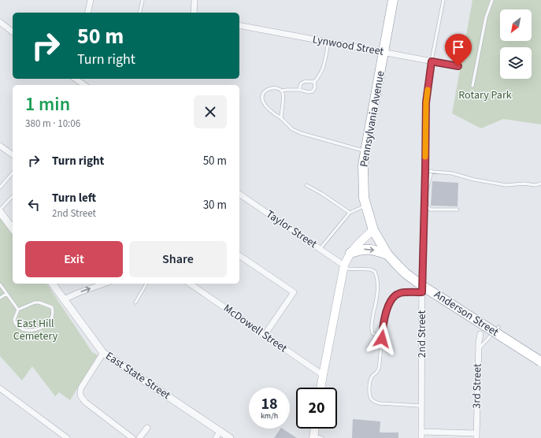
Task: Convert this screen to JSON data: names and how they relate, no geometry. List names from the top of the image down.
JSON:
{
  "streets": {
    "highway": ["Pennsylvania Avenue", "Anderson Street"],
    "street": [
      "Lynwood Street",
      "Taylor Street",
      "McDowell Street",
      "2nd Street",
      "East State Street",
      "3rd Street"
    ]
  },
  "crossings": [
    ["Lynwood Street", "Pennsylvania Avenue"],
    ["Lynwood Street", "2nd Street"],
    ["Pennsylvania Avenue", "Anderson Street"]
  ],
  "parks": ["Rotary Park", "East Hill Cemetery"],
  "north": "bottom left",
  "page": {
    "turn": ["50 m", "Turn right"],
    "heading": ["1 min", "380 m · 10:06"],
    "list": [
      {
        "name": "Turn right",
        "value": "50 m"
      },
      {
        "name": "Turn left",
        "note": "2nd Street",
        "value": "30 m"
      }
    ],
    "buttons": ["Exit", "Share"],
    "speed": "18 km/h",
    "limit": "20"
  }
}
